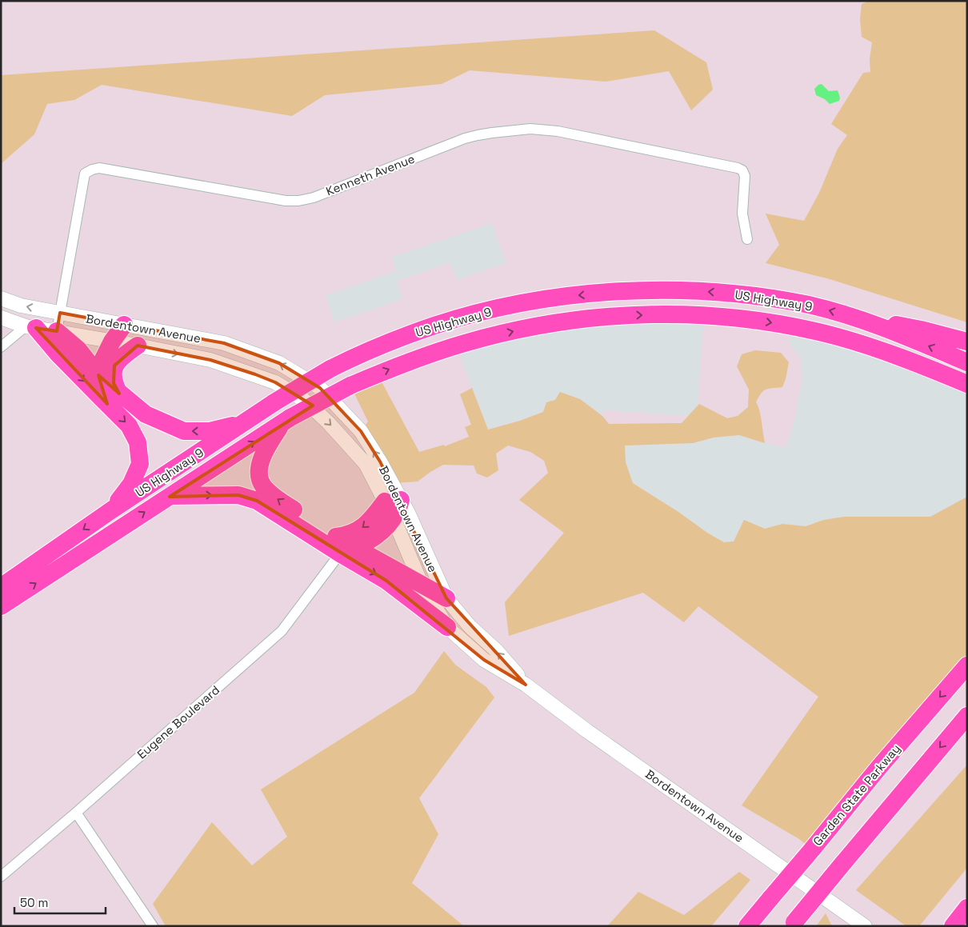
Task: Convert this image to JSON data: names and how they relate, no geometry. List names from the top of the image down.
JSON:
{
  "streets": {
    "highway": ["US Highway 9", "Garden State Parkway"],
    "street": ["Kenneth Avenue", "Bordentown Avenue", "Eugene Boulevard"]
  },
  "crossings": [
    ["Kenneth Avenue", "Bordentown Avenue"]
  ],
  "scale_bar": "50 m"
}
